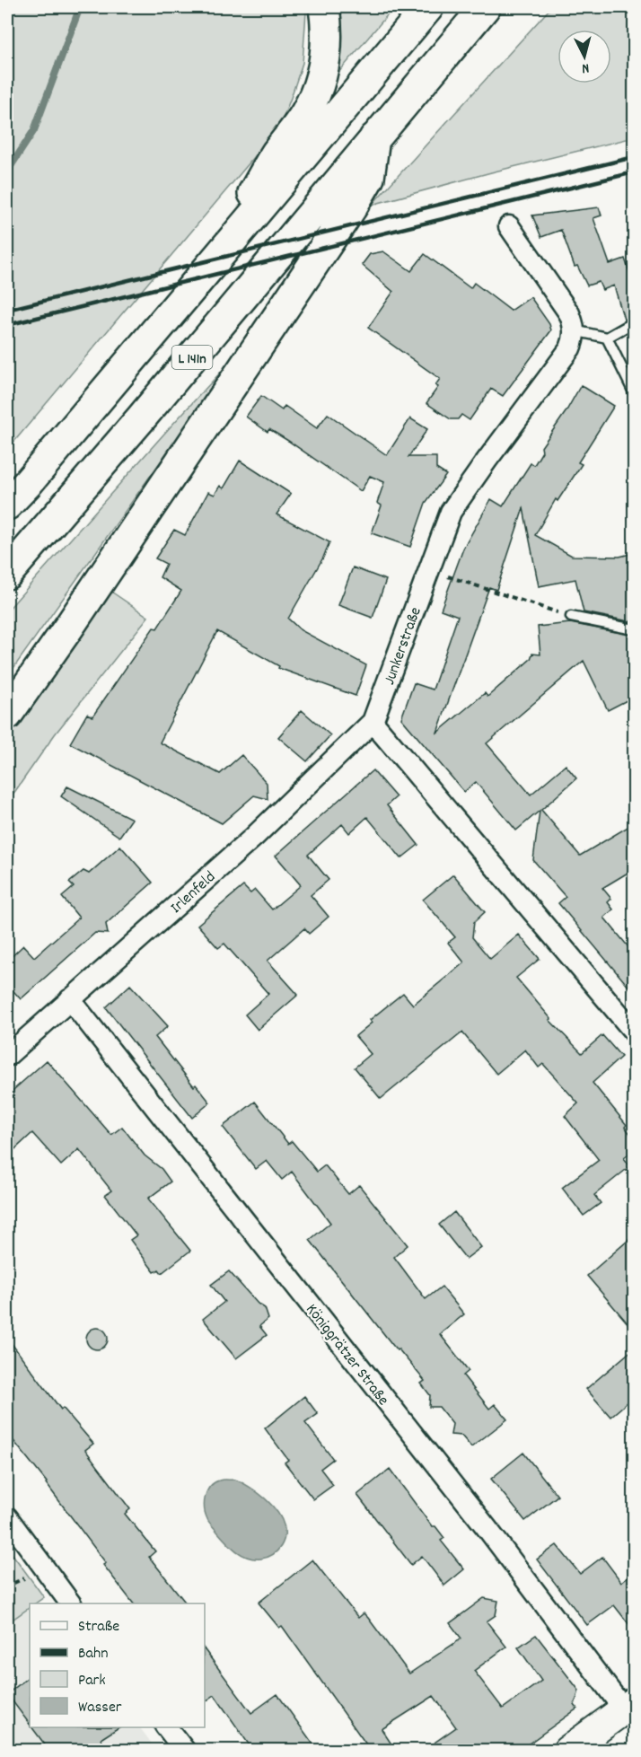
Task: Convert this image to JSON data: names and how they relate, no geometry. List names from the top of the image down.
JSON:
{
  "streets": {
    "highway": ["L 141n"],
    "street": ["Junkerstraße", "Irlenfeld", "Königgrätzer Straße"]
  },
  "crossings": [
    ["Junkerstraße", "Irlenfeld"],
    ["Irlenfeld", "Königgrätzer Straße"]
  ],
  "legend": [
    "Straße",
    "Bahn",
    "Park",
    "Wasser"
  ],
  "north": "bottom"
}
